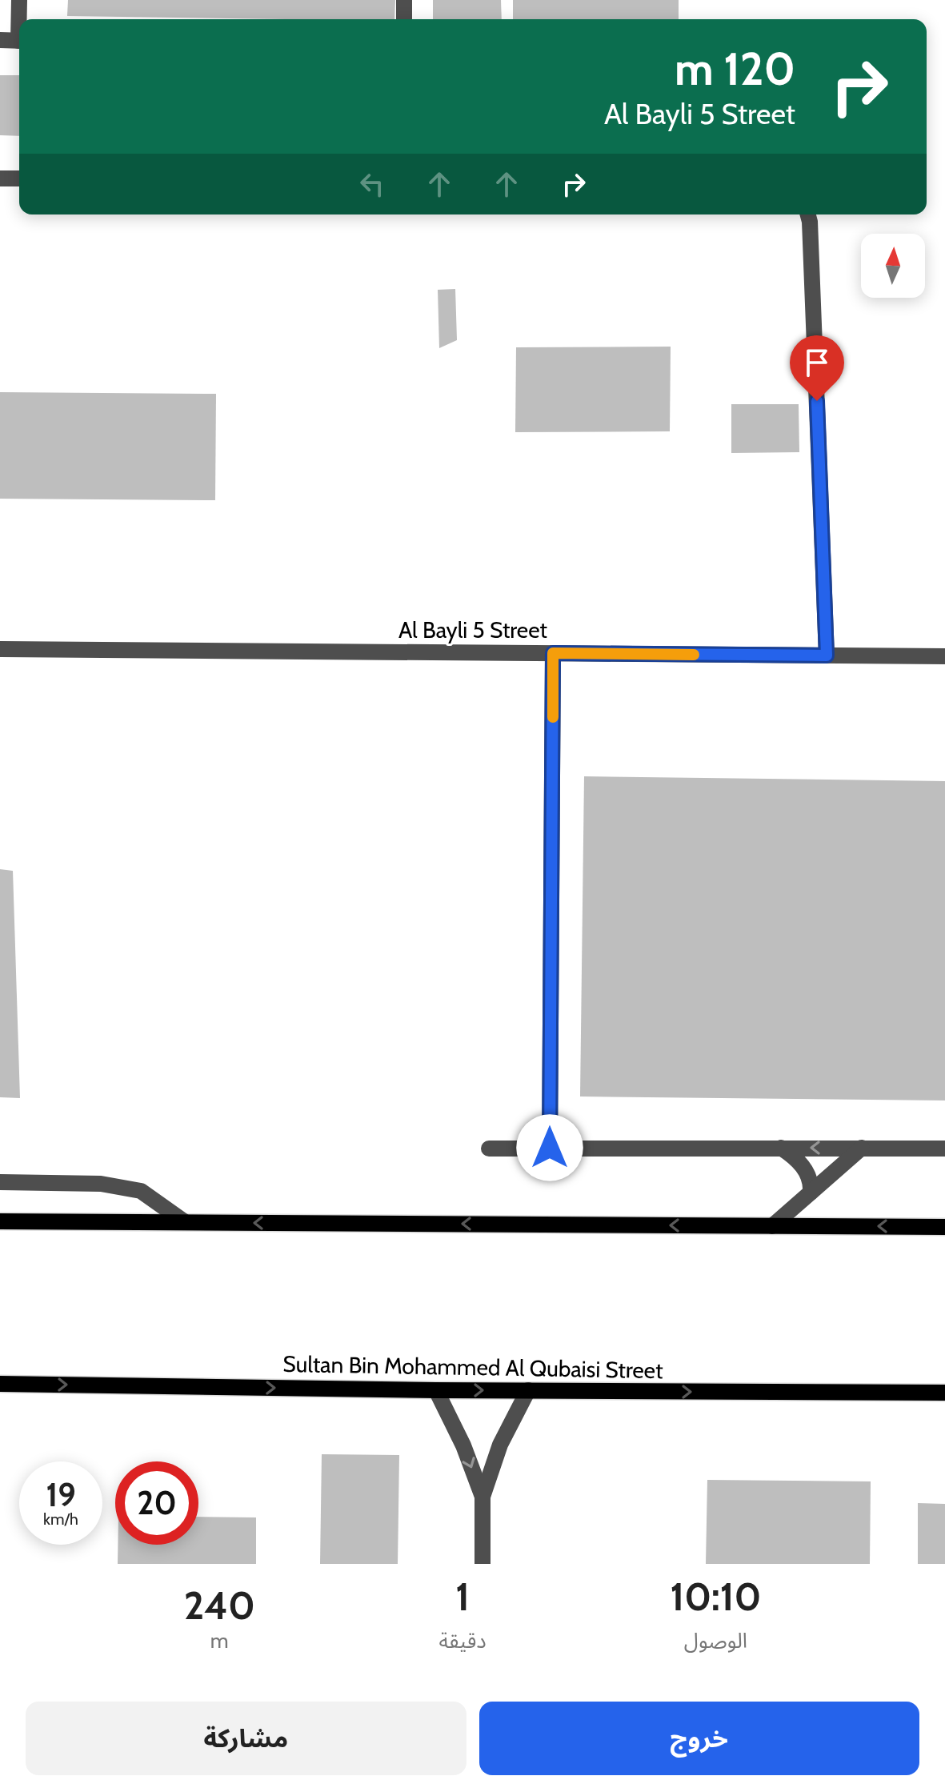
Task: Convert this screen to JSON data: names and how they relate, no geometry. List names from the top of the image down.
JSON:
{
  "streets": {
    "main road": ["Sultan Bin Mohammed Al Qubaisi Street"],
    "street": ["Al Bayli 5 Street"]
  },
  "one_way": ["Sultan Bin Mohammed Al Qubaisi Street"],
  "north": "top",
  "page": {
    "turn": ["120 m", "Al Bayli 5 Street"],
    "speed": "19 km/h",
    "limit": "20",
    "eta": [
      "10:10",
      "الوصول",
      "1",
      "دقيقة",
      "240",
      "m"
    ],
    "buttons": ["خروج", "مشاركة"]
  }
}
